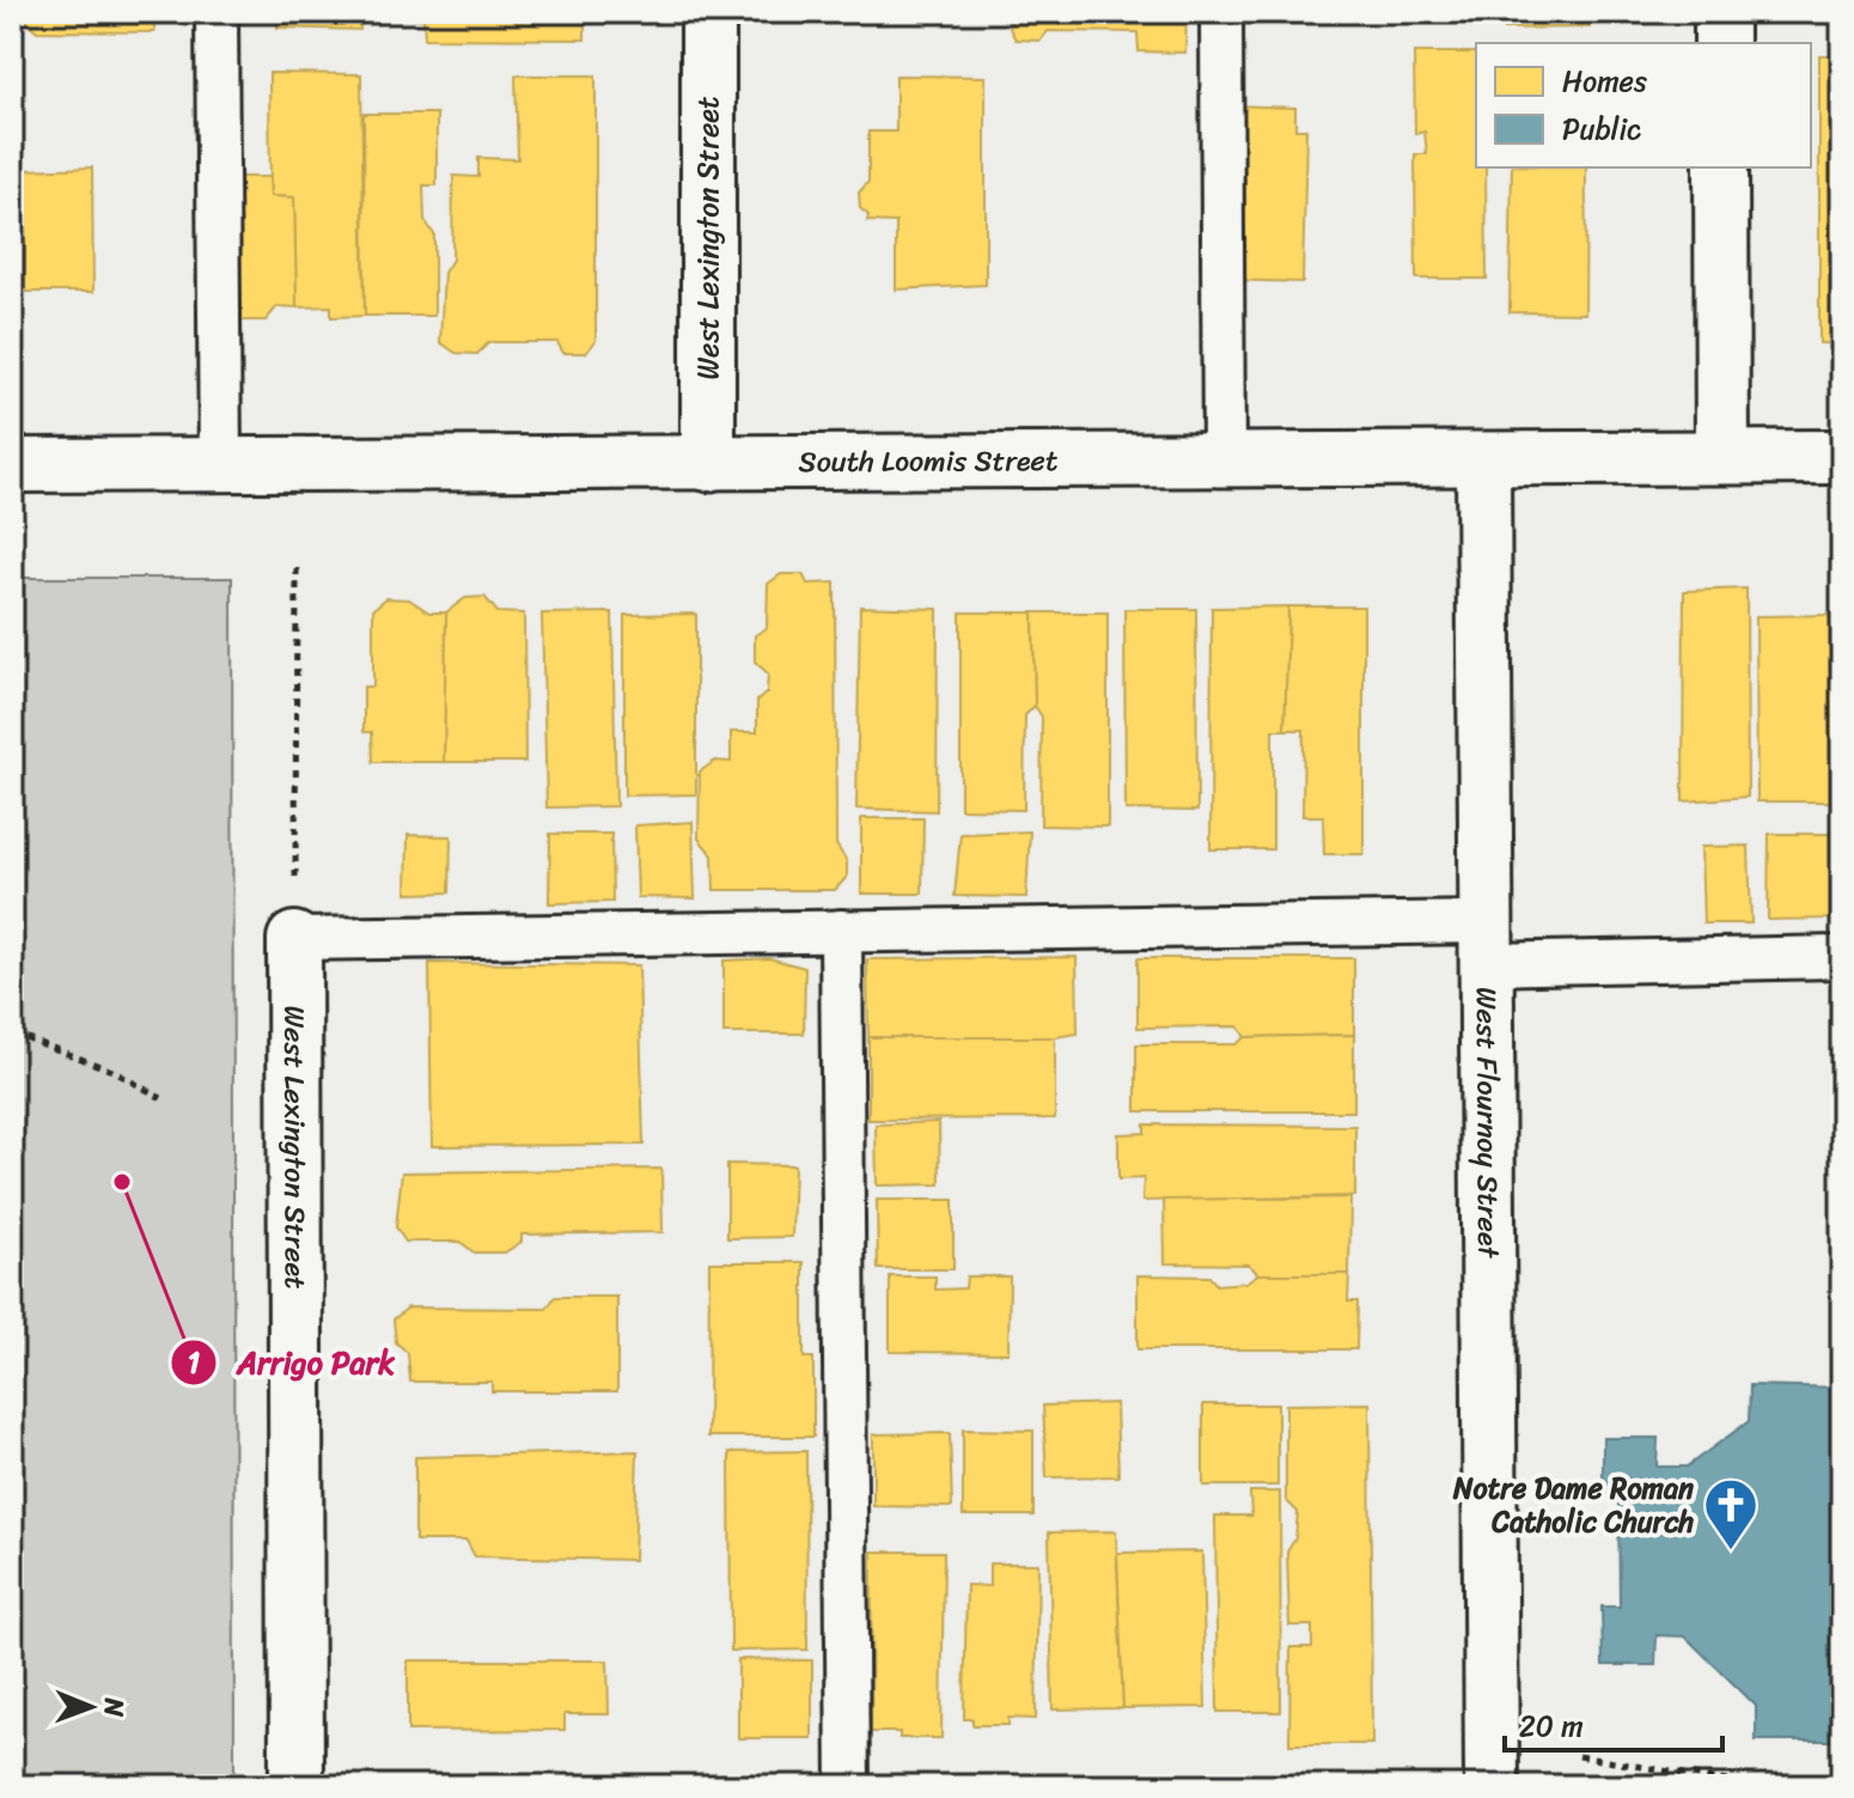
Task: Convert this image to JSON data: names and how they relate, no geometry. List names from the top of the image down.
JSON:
{
  "streets": {
    "street": ["West Lexington Street", "South Loomis Street", "West Flournoy Street"]
  },
  "crossings": [
    ["West Lexington Street", "South Loomis Street"],
    ["South Loomis Street", "West Flournoy Street"]
  ],
  "places": {
    "other": ["Arrigo Park"],
    "church": ["Notre Dame Roman Catholic Church"]
  },
  "legend": ["Homes", "Public"],
  "scale_bar": "20 m",
  "north": "right"
}
